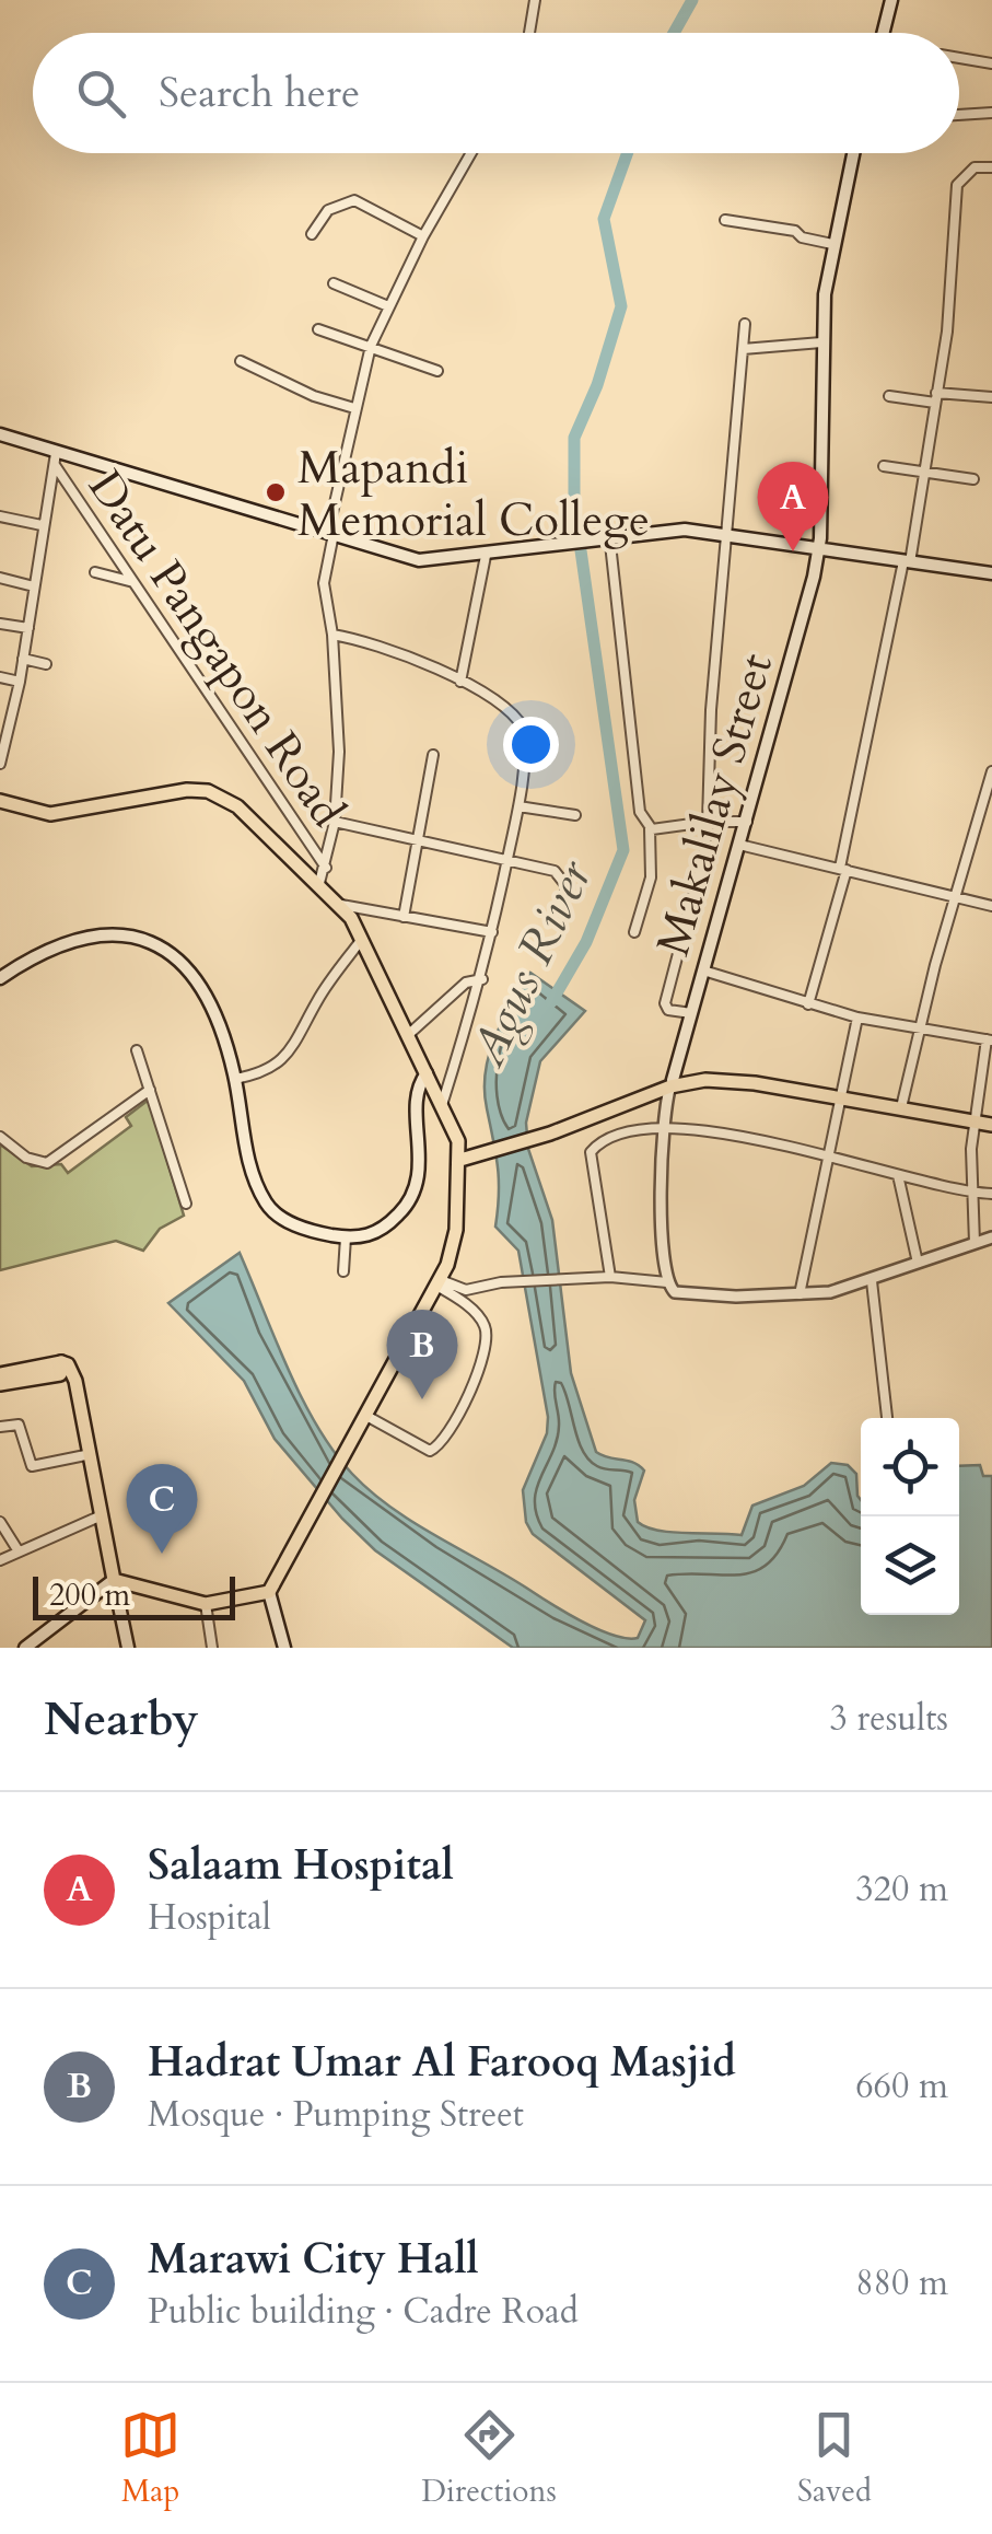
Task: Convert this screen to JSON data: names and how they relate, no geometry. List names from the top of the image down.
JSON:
{
  "streets": {
    "main road": ["Makalilay Street"],
    "street": ["Datu Pangapon Road"]
  },
  "water": ["Agus River"],
  "places": ["Mapandi Memorial College"],
  "scale_bar": "200 m",
  "page": {
    "search": "Search here",
    "pins": ["A", "B", "C"],
    "scale": "200 m",
    "heading": ["Nearby", "3 results"],
    "list": [
      {
        "mark": "A",
        "name": "Salaam Hospital",
        "note": "Hospital",
        "value": "320 m"
      },
      {
        "mark": "B",
        "name": "Hadrat Umar Al Farooq Masjid",
        "note": "Mosque · Pumping Street",
        "value": "660 m"
      },
      {
        "mark": "C",
        "name": "Marawi City Hall",
        "note": "Public building · Cadre Road",
        "value": "880 m"
      }
    ],
    "nav": ["Map", "Directions", "Saved"]
  }
}
